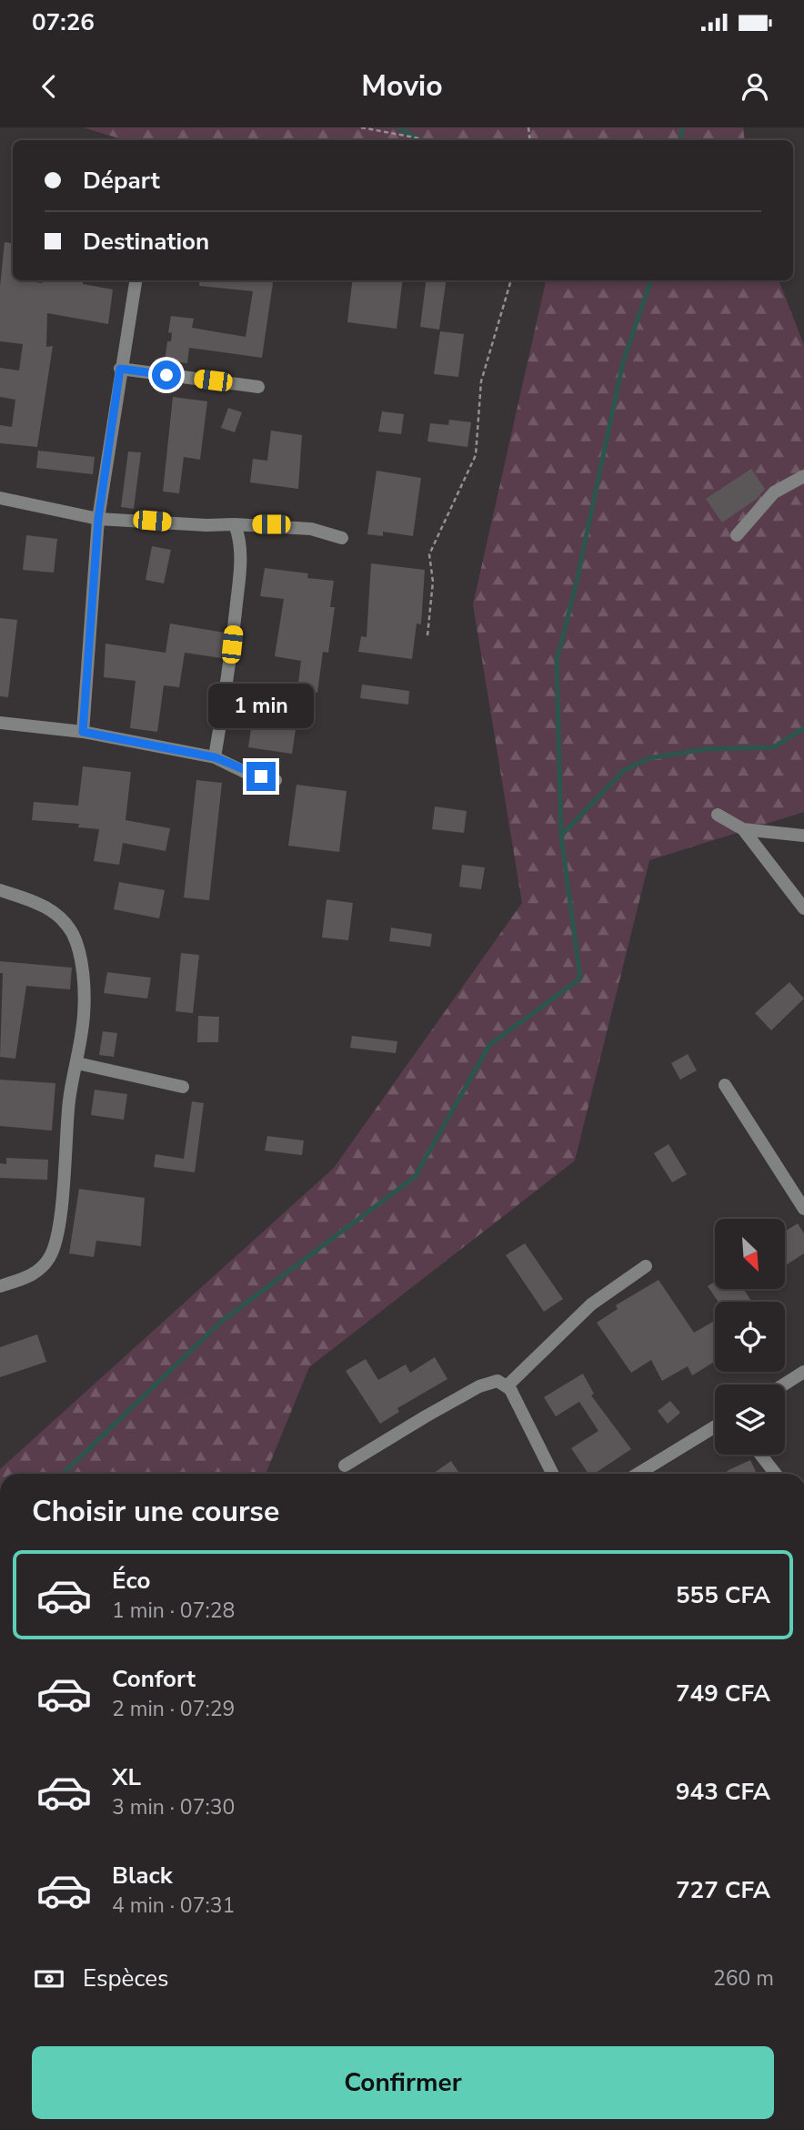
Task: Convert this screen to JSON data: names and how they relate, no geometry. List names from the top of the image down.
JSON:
{
  "north": "bottom right",
  "page": {
    "status": "07:26",
    "header": "Movio",
    "banner": ["Départ", "Destination"],
    "bubble": "1 min",
    "heading": "Choisir une course",
    "list": [
      {
        "name": "Éco",
        "note": "1 min · 07:28",
        "value": "555 CFA"
      },
      {
        "name": "Confort",
        "note": "2 min · 07:29",
        "value": "749 CFA"
      },
      {
        "name": "XL",
        "note": "3 min · 07:30",
        "value": "943 CFA"
      },
      {
        "name": "Black",
        "note": "4 min · 07:31",
        "value": "727 CFA"
      }
    ],
    "pay": ["Espèces", "260 m"],
    "buttons": "Confirmer"
  }
}
